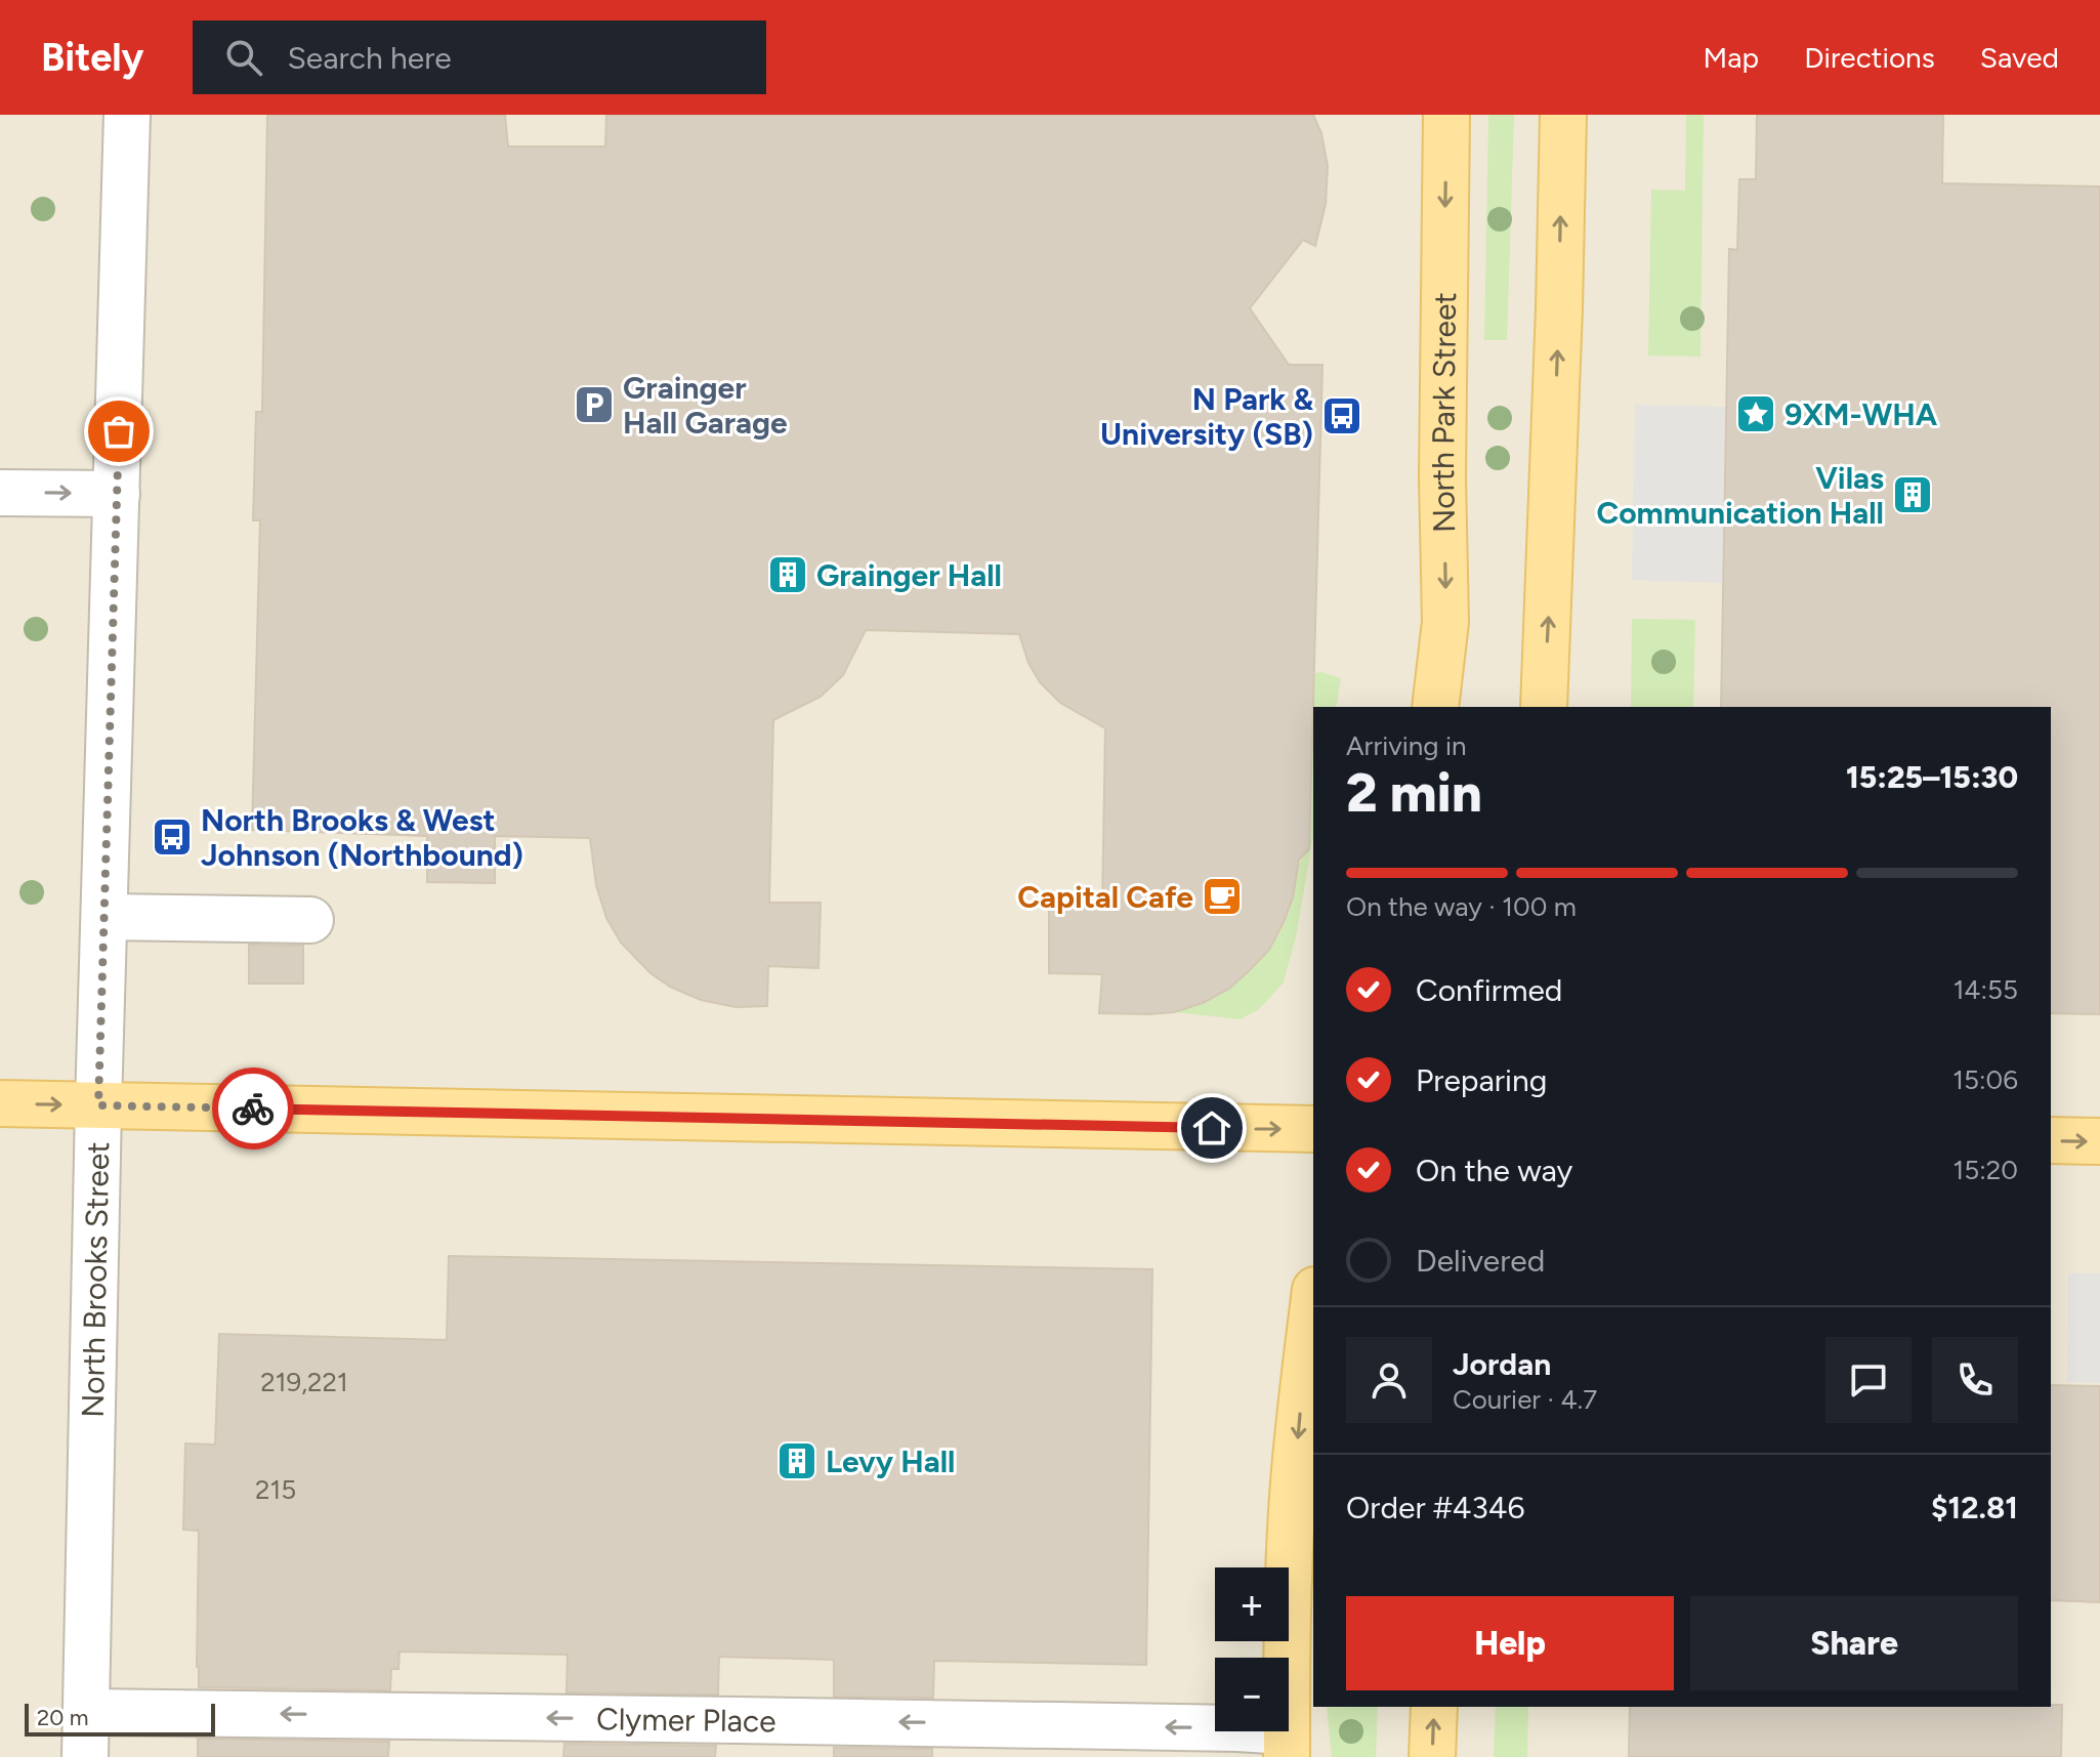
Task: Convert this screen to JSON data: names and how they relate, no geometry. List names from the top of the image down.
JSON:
{
  "streets": {
    "main road": ["North Park Street"],
    "street": ["North Brooks Street", "Clymer Place"]
  },
  "crossings": [
    ["North Brooks Street", "Clymer Place"]
  ],
  "one_way": ["Clymer Place"],
  "places": {
    "parking": ["Grainger Hall Garage"],
    "place": ["9XM-WHA"],
    "bus stop": ["N Park & University (SB)", "North Brooks & West Johnson (Northbound)"],
    "building": ["Vilas Communication Hall", "Grainger Hall", "Levy Hall"],
    "cafe": ["Capital Cafe"]
  },
  "house_numbers": ["219,221", "215"],
  "scale_bar": "20 m",
  "page": {
    "header": "Bitely",
    "search": "Search here",
    "nav": ["Map", "Directions", "Saved"],
    "heading": ["2 min", "Arriving in", "15:25–15:30"],
    "panel": [
      "Jordan",
      "Courier · 4.7",
      "Order #4346",
      "$12.81"
    ],
    "bar": "On the way · 100 m",
    "list": [
      ["Confirmed", "14:55"],
      ["Preparing", "15:06"],
      ["On the way", "15:20"],
      "Delivered"
    ],
    "map_buttons": ["+", "−"],
    "buttons": ["Help", "Share"],
    "scale": "20 m"
  }
}
